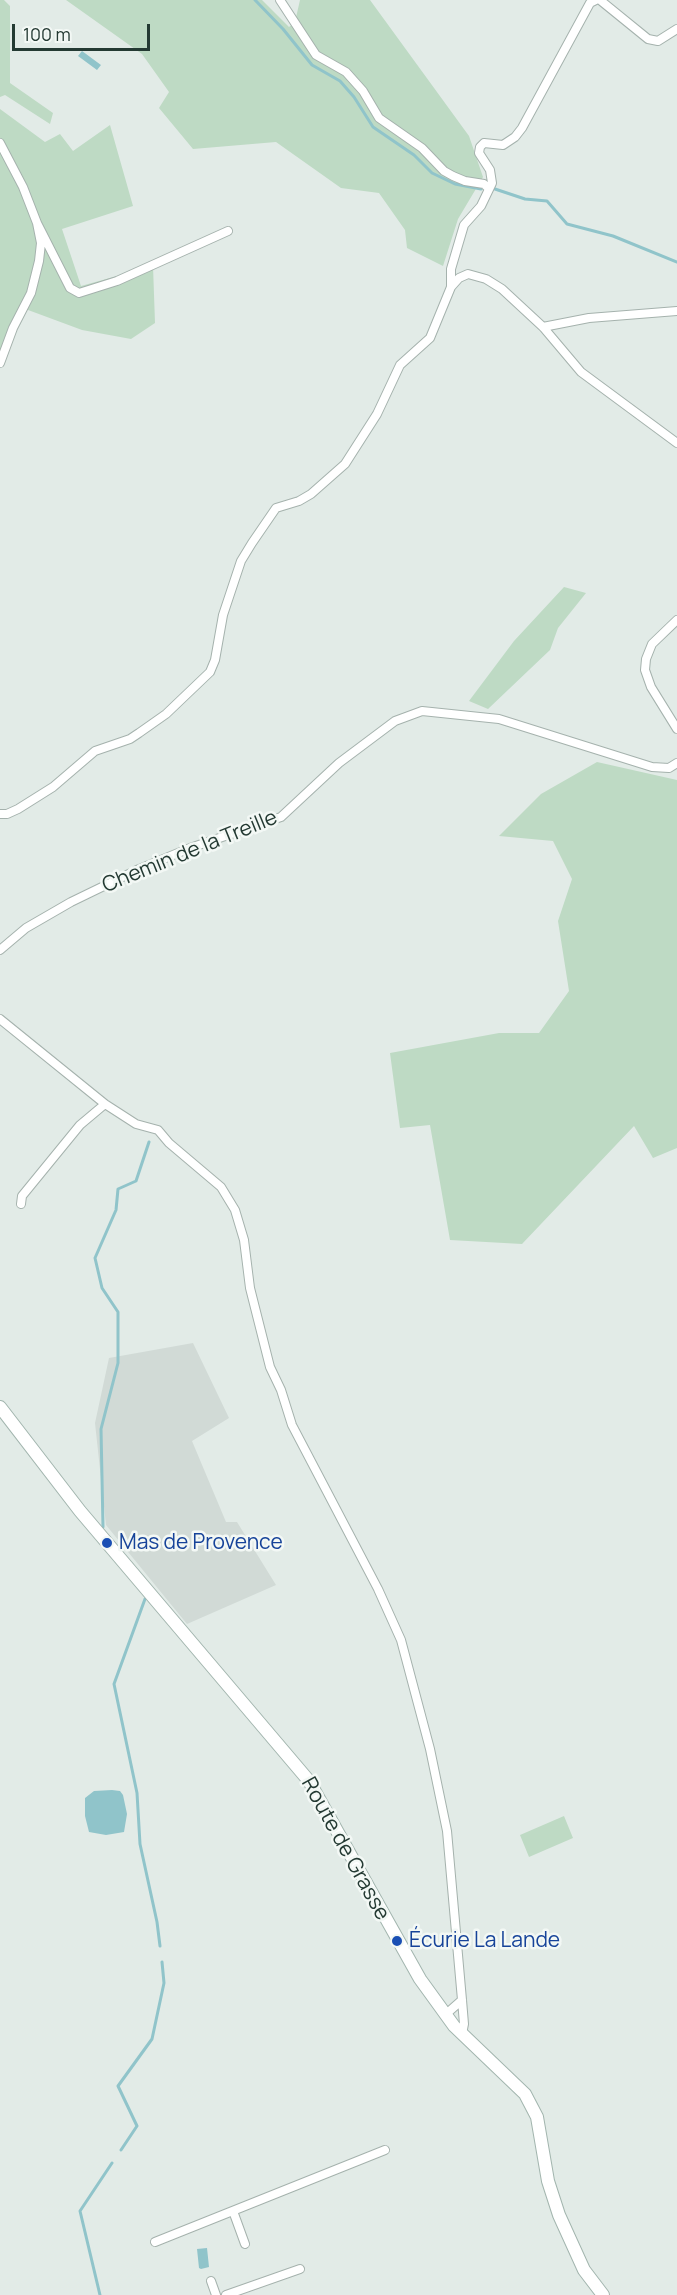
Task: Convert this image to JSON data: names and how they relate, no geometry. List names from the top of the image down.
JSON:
{
  "streets": {
    "street": ["Chemin de la Treille", "Route de Grasse"]
  },
  "places": ["Mas de Provence", "Écurie La Lande"],
  "scale_bar": "100 m"
}
